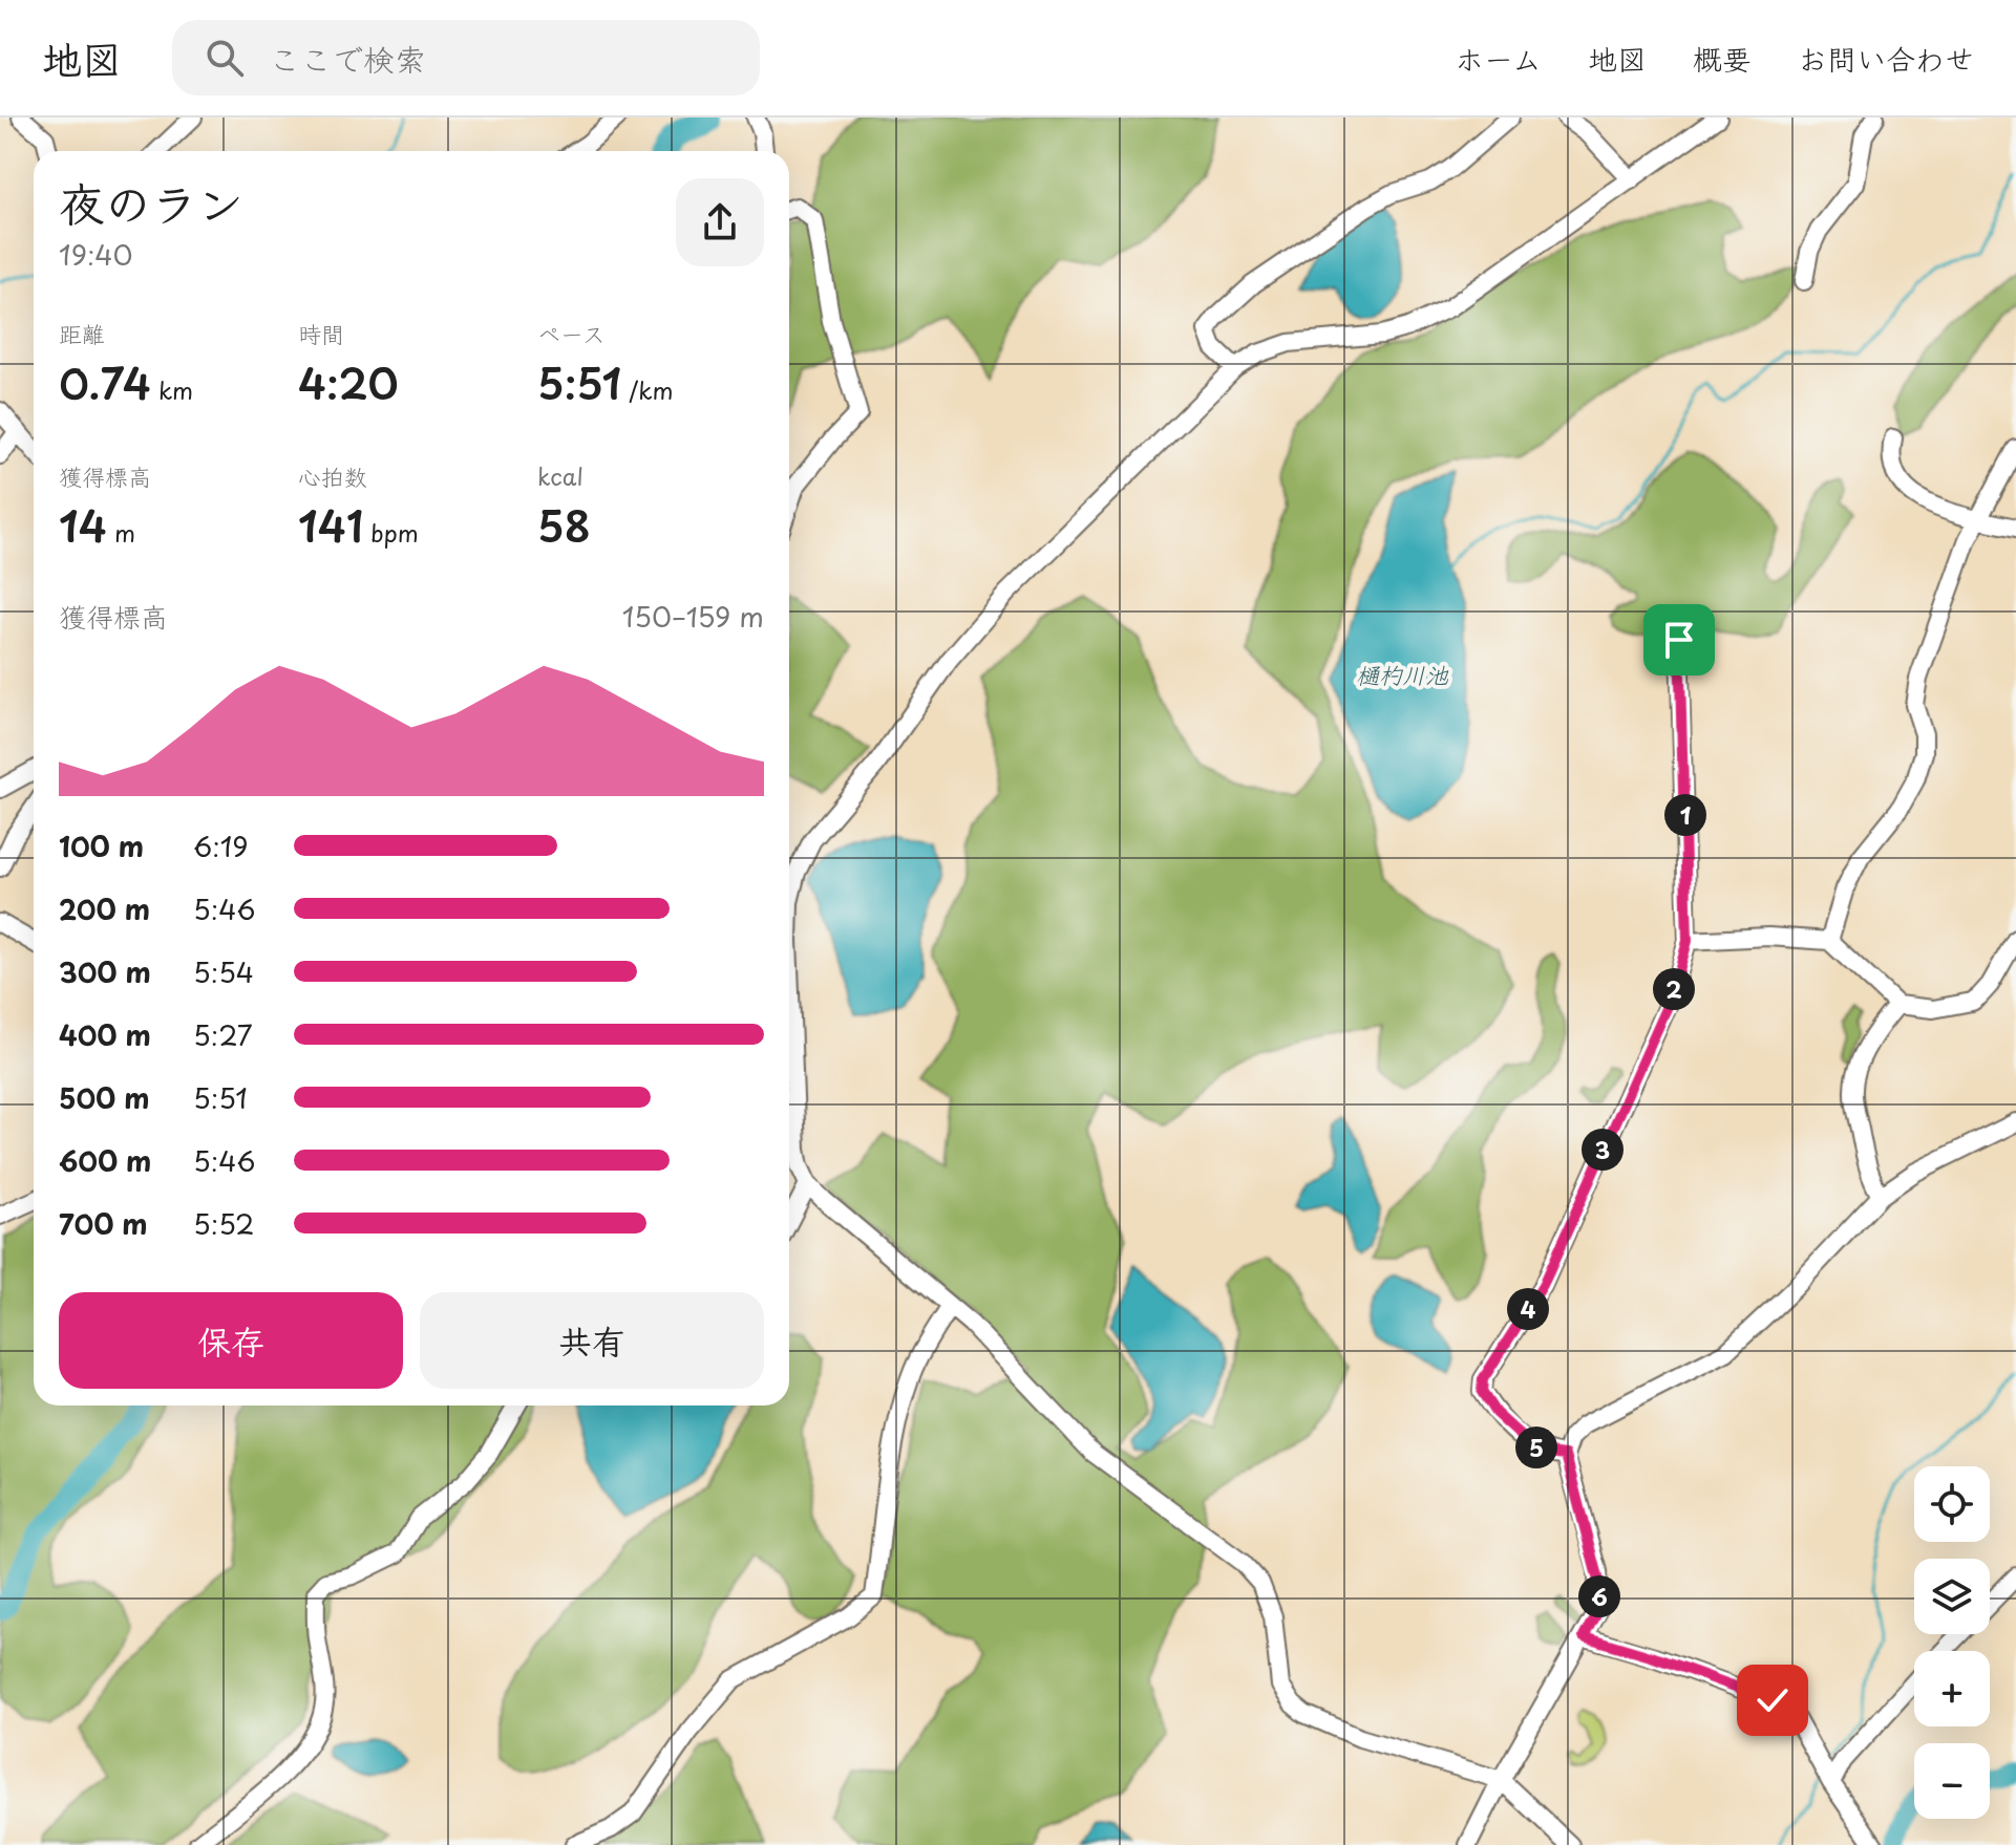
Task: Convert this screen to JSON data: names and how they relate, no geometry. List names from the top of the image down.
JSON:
{
  "water": ["樋杓川池"],
  "page": {
    "header": "地図",
    "search": "ここで検索",
    "nav": [
      "ホーム",
      "地図",
      "概要",
      "お問い合わせ"
    ],
    "heading": ["夜のラン", "19:40"],
    "stats": [
      ["距離", "0.74 km"],
      ["時間", "4:20"],
      ["ペース", "5:51 /km"],
      ["獲得標高", "14 m"],
      ["心拍数", "141 bpm"],
      ["kcal", "58"]
    ],
    "chart": ["獲得標高", "150–159 m"],
    "pins": [
      "1",
      "2",
      "3",
      "4",
      "5",
      "6"
    ],
    "list": [
      {
        "name": "100 m",
        "note": "6:19"
      },
      {
        "name": "200 m",
        "note": "5:46"
      },
      {
        "name": "300 m",
        "note": "5:54"
      },
      {
        "name": "400 m",
        "note": "5:27"
      },
      {
        "name": "500 m",
        "note": "5:51"
      },
      {
        "name": "600 m",
        "note": "5:46"
      },
      {
        "name": "700 m",
        "note": "5:52"
      }
    ],
    "buttons": ["保存", "共有"],
    "map_buttons": ["+", "−"]
  }
}
